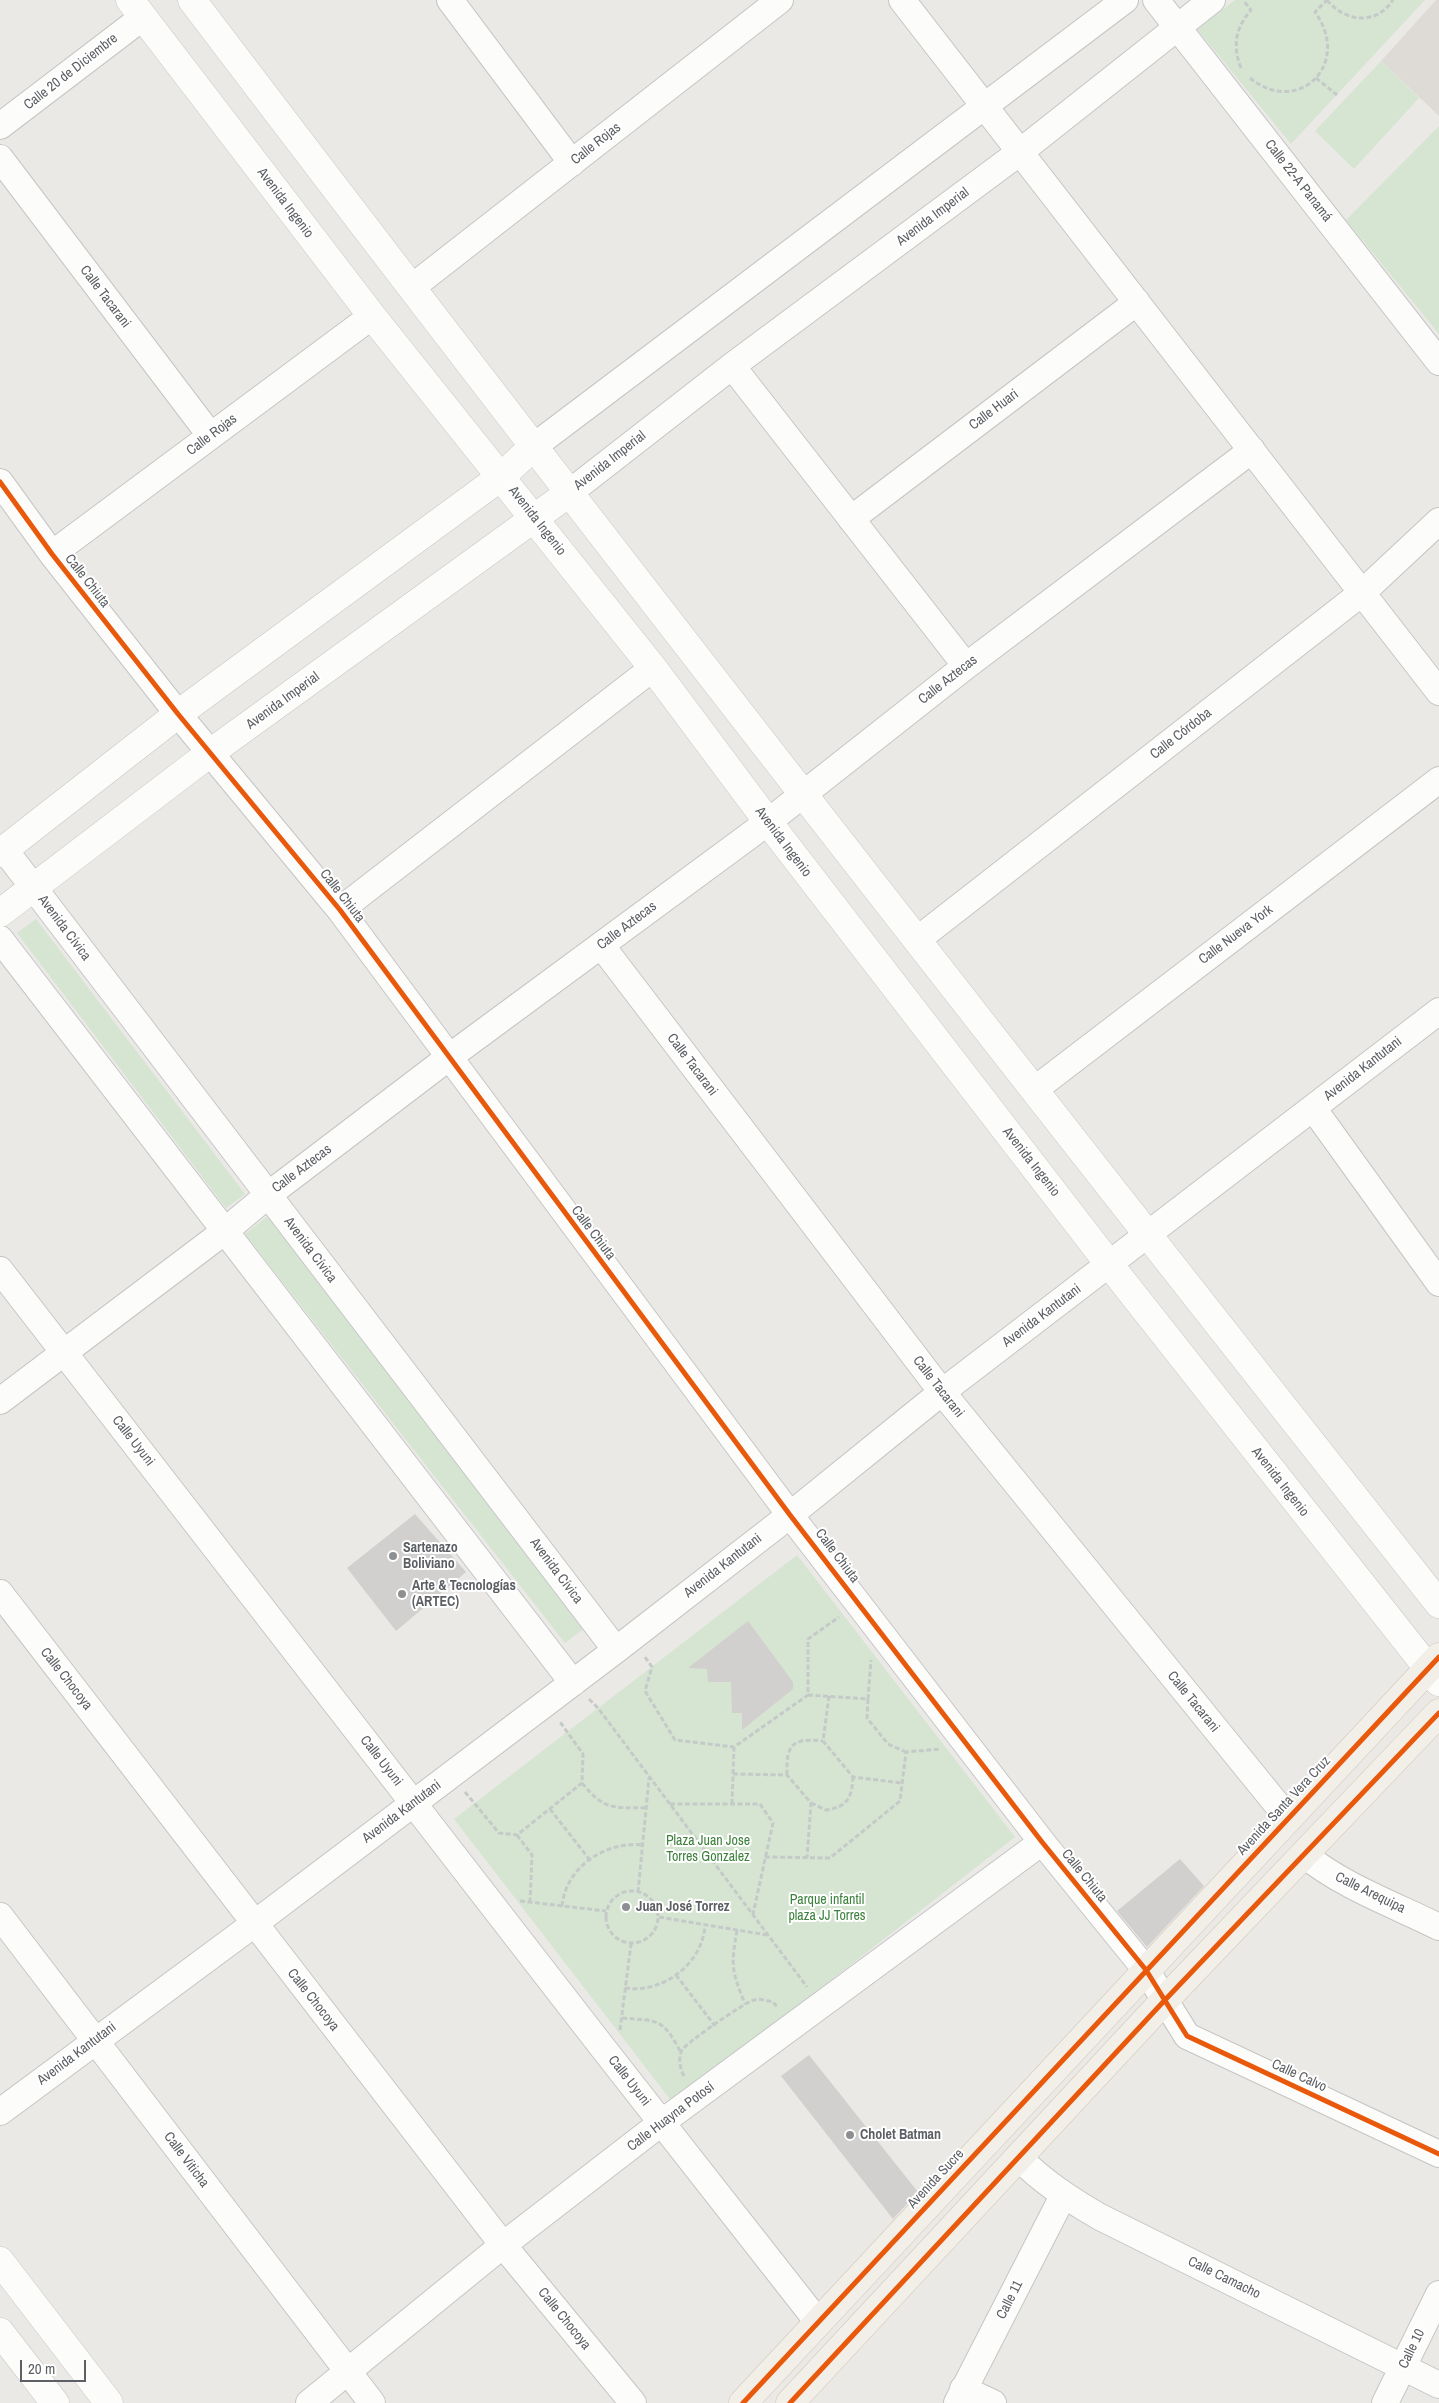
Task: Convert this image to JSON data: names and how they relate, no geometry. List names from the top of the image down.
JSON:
{
  "streets": {
    "main road": ["Avenida Santa Vera Cruz", "Avenida Sucre"],
    "street": [
      "Calle 20 de Diciembre",
      "Calle Rojas",
      "Calle 22-A Panamá",
      "Avenida Ingenio",
      "Avenida Imperial",
      "Calle Tacarani",
      "Calle Huari",
      "Calle Chiuta",
      "Calle Aztecas",
      "Calle Córdoba",
      "Avenida Cívica",
      "Calle Nueva York",
      "Avenida Kantutani",
      "Calle Uyuni",
      "Calle Chocoya",
      "Calle Arequipa",
      "Calle Calvo",
      "Calle Huayna Potosí",
      "Calle Viticha",
      "Calle Camacho",
      "Calle 11",
      "Calle 10"
    ]
  },
  "crossings": [
    ["Calle 20 de Diciembre", "Avenida Ingenio"],
    ["Calle Rojas", "Avenida Ingenio"],
    ["Calle Rojas", "Calle Tacarani"],
    ["Calle Rojas", "Calle Chiuta"],
    ["Calle 22-A Panamá", "Avenida Imperial"],
    ["Avenida Ingenio", "Avenida Imperial"],
    ["Avenida Ingenio", "Calle Aztecas"],
    ["Avenida Ingenio", "Avenida Kantutani"],
    ["Avenida Ingenio", "Avenida Santa Vera Cruz"],
    ["Avenida Imperial", "Calle Chiuta"],
    ["Avenida Imperial", "Avenida Cívica"],
    ["Calle Tacarani", "Calle Aztecas"],
    ["Calle Tacarani", "Avenida Kantutani"],
    ["Calle Tacarani", "Avenida Santa Vera Cruz"],
    ["Calle Chiuta", "Calle Aztecas"],
    ["Calle Chiuta", "Avenida Kantutani"],
    ["Calle Chiuta", "Avenida Santa Vera Cruz"],
    ["Calle Chiuta", "Calle Calvo"],
    ["Calle Chiuta", "Calle Huayna Potosí"],
    ["Calle Chiuta", "Avenida Sucre"],
    ["Calle Aztecas", "Avenida Cívica"],
    ["Calle Aztecas", "Calle Uyuni"],
    ["Avenida Cívica", "Avenida Kantutani"],
    ["Avenida Kantutani", "Calle Uyuni"],
    ["Avenida Kantutani", "Calle Chocoya"],
    ["Avenida Kantutani", "Calle Viticha"],
    ["Calle Uyuni", "Calle Huayna Potosí"],
    ["Calle Uyuni", "Avenida Sucre"],
    ["Calle Chocoya", "Calle Huayna Potosí"],
    ["Avenida Santa Vera Cruz", "Avenida Sucre"],
    ["Calle Huayna Potosí", "Calle Viticha"],
    ["Calle Camacho", "Calle 11"],
    ["Calle Camacho", "Calle 10"]
  ],
  "parks": ["Plaza Juan Jose Torres Gonzalez", "Parque infantil plaza JJ Torres"],
  "places": [
    "Sartenazo Boliviano",
    "Arte & Tecnologías (ARTEC)",
    "Juan José Torrez",
    "Cholet Batman"
  ],
  "scale_bar": "20 m"
}
